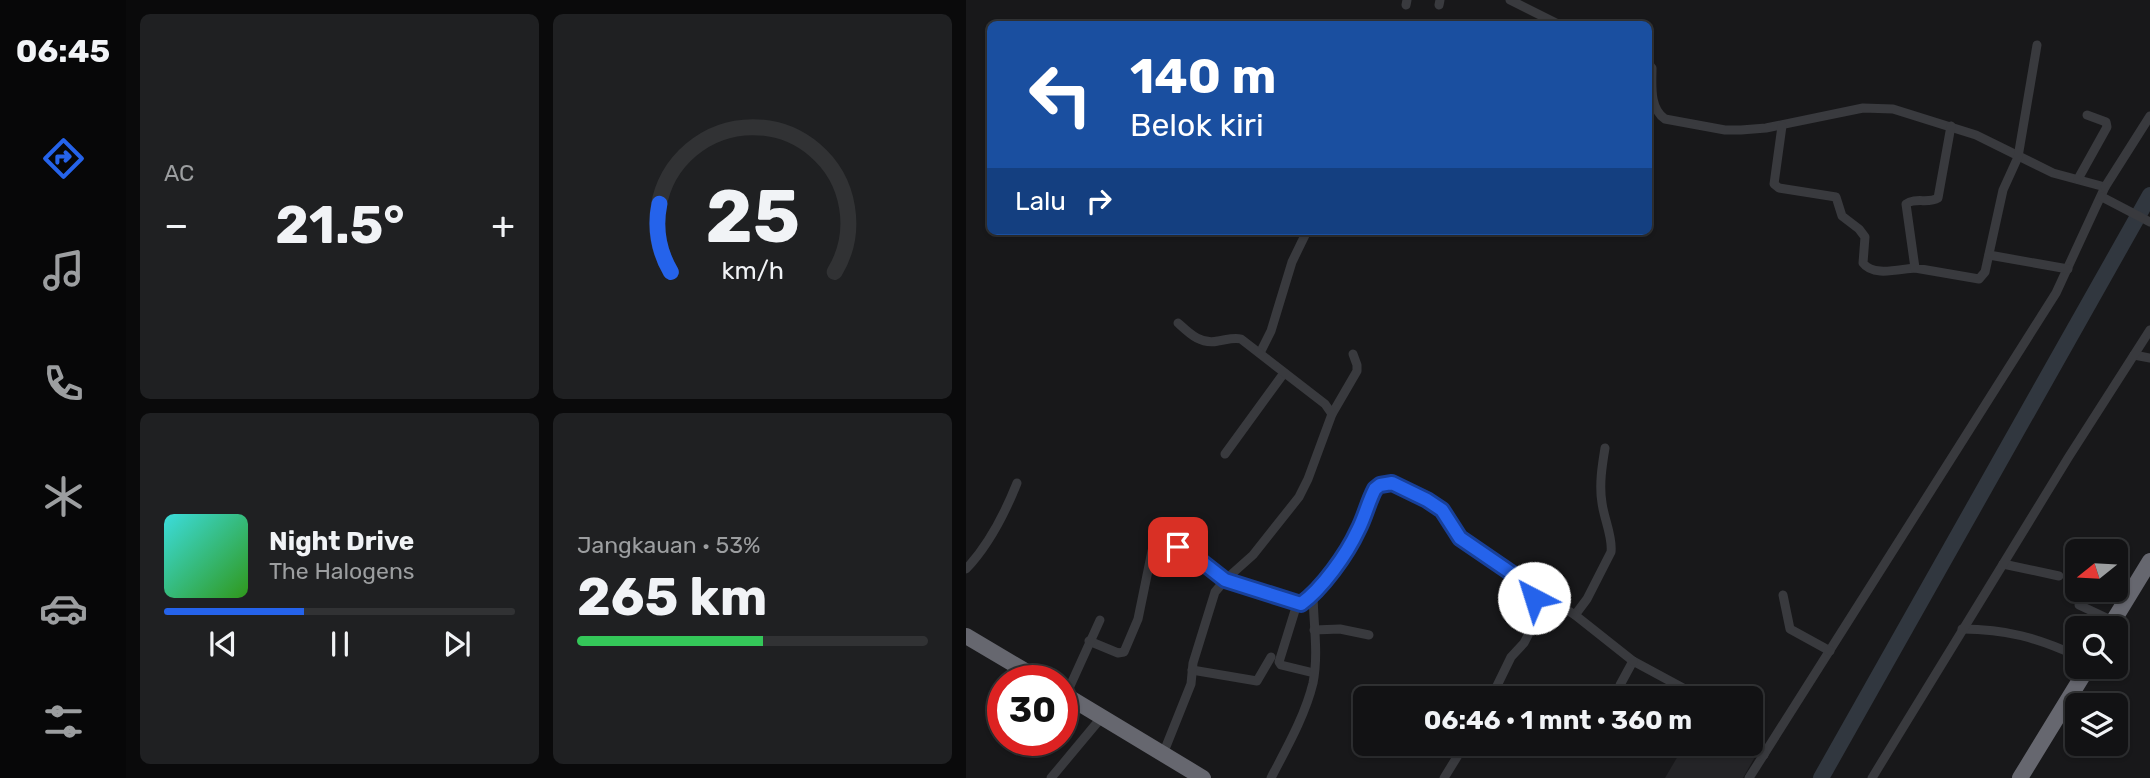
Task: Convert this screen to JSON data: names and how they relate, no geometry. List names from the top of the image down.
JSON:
{
  "north": "left",
  "page": {
    "tabs": "06:45",
    "tile": [
      "AC",
      ["Jangkauan · 53%", "265 km"]
    ],
    "turn": ["140 m", "Belok kiri"],
    "then": "Lalu",
    "heat": ["−", "21.5°", "+"],
    "song": ["Night Drive", "The Halogens"],
    "limit": "30",
    "trip": "06:46 · 1 mnt · 360 m",
    "gauge": ["25", "km/h"]
  }
}
